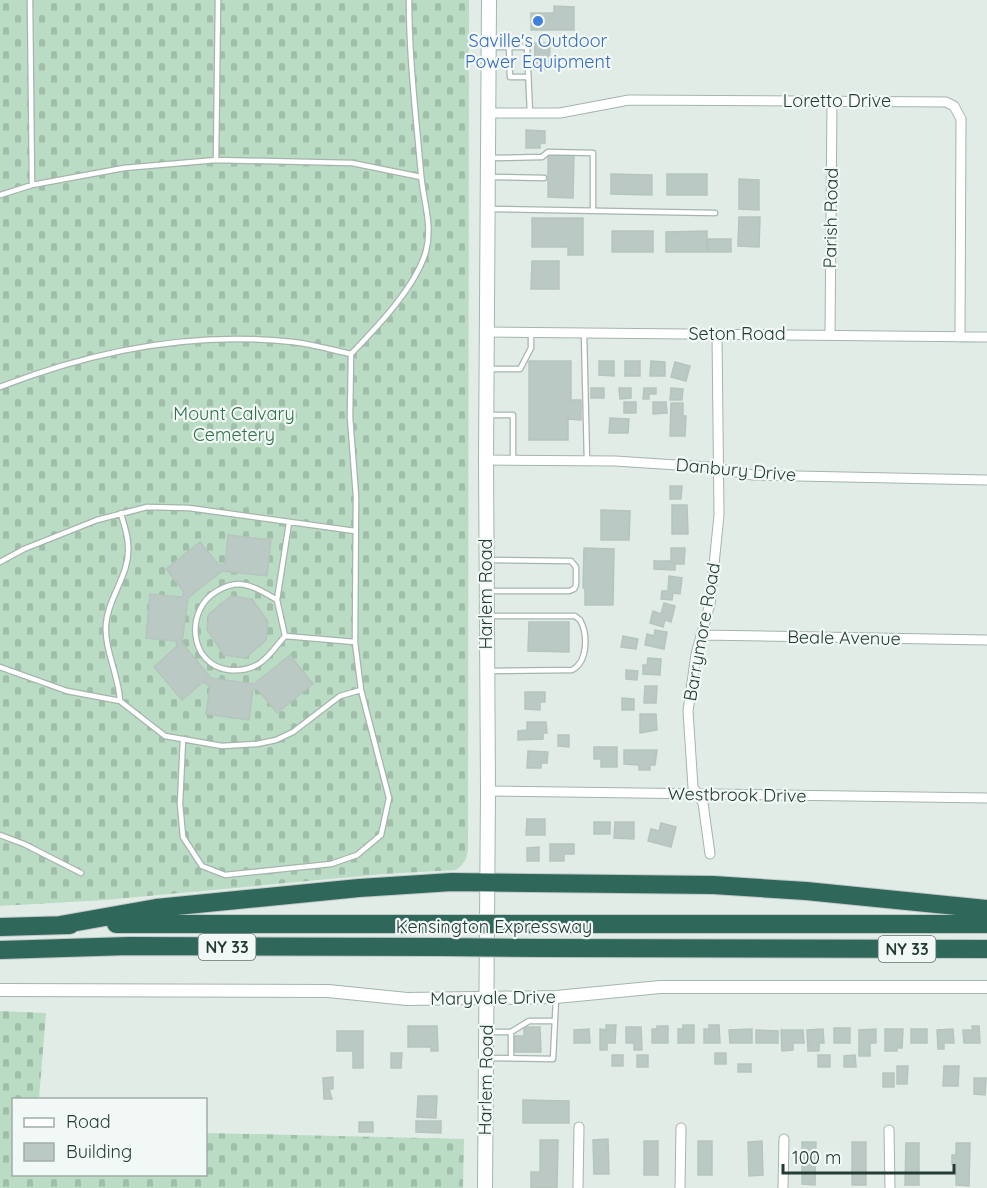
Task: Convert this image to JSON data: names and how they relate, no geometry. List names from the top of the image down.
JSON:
{
  "streets": {
    "highway": ["Kensington Expressway", "NY 33"],
    "main road": ["Harlem Road"],
    "street": [
      "Loretto Drive",
      "Parish Road",
      "Seton Road",
      "Danbury Drive",
      "Barrymore Road",
      "Beale Avenue",
      "Westbrook Drive",
      "Maryvale Drive"
    ]
  },
  "crossings": [
    ["Loretto Drive", "Parish Road"],
    ["Loretto Drive", "Seton Road"],
    ["Loretto Drive", "Harlem Road"],
    ["Parish Road", "Seton Road"],
    ["Seton Road", "Harlem Road"],
    ["Seton Road", "Barrymore Road"],
    ["Danbury Drive", "Harlem Road"],
    ["Danbury Drive", "Barrymore Road"],
    ["Harlem Road", "Westbrook Drive"],
    ["Harlem Road", "Maryvale Drive"],
    ["Barrymore Road", "Beale Avenue"],
    ["Barrymore Road", "Westbrook Drive"]
  ],
  "parks": ["Mount Calvary Cemetery"],
  "places": ["Saville's Outdoor Power Equipment"],
  "legend": ["Road", "Building"],
  "scale_bar": "100 m"
}
